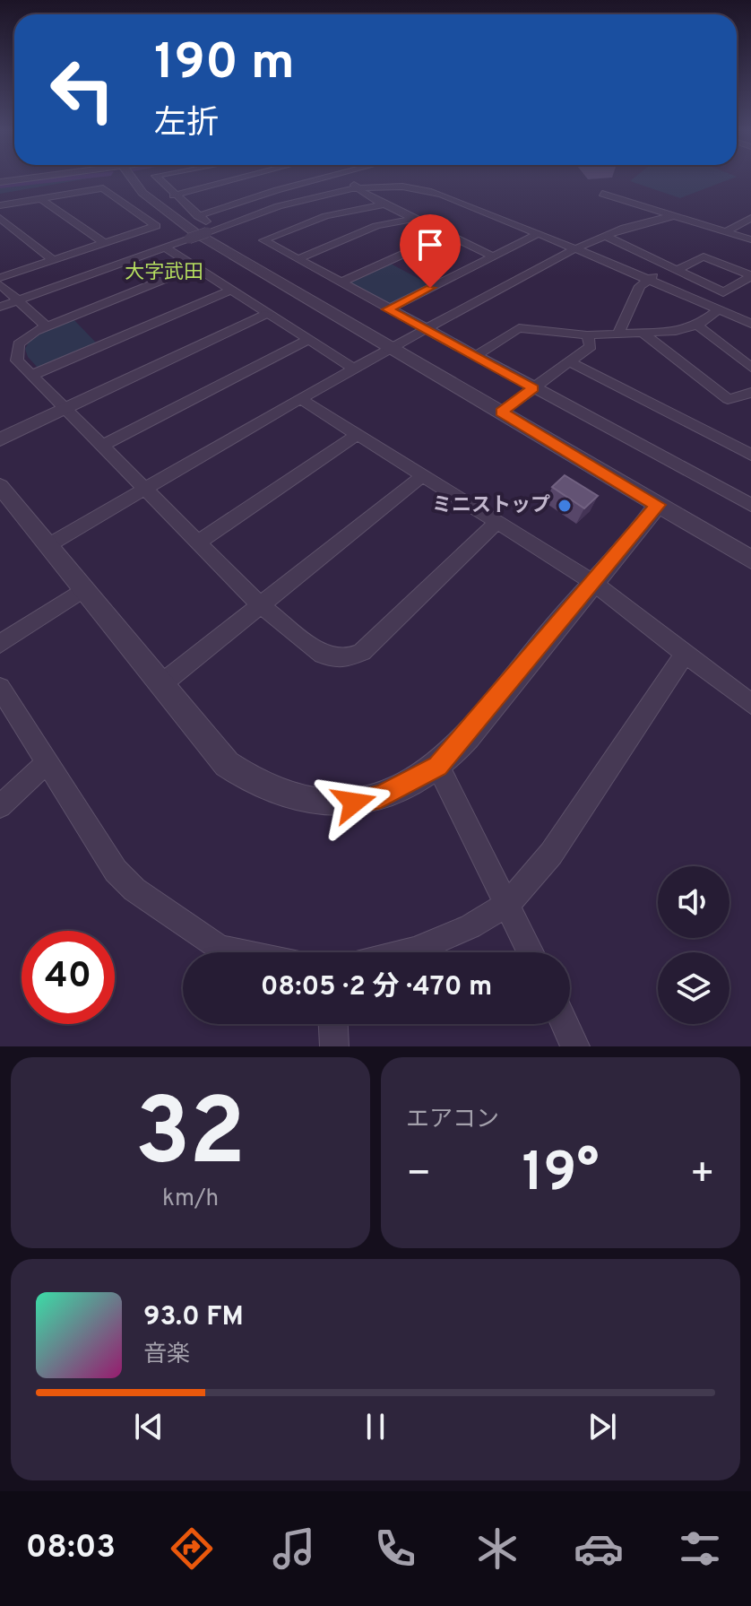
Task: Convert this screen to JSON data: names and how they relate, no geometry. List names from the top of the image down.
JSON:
{
  "districts": ["大字武田"],
  "places": ["ミニストップ"],
  "page": {
    "turn": ["190 m", "左折"],
    "limit": "40",
    "trip": "08:05 · 2 分 · 470 m",
    "tile": [
      ["32", "km/h"],
      "エアコン"
    ],
    "heat": ["−", "19°", "+"],
    "song": ["93.0 FM", "音楽"],
    "tabs": "08:03"
  }
}
